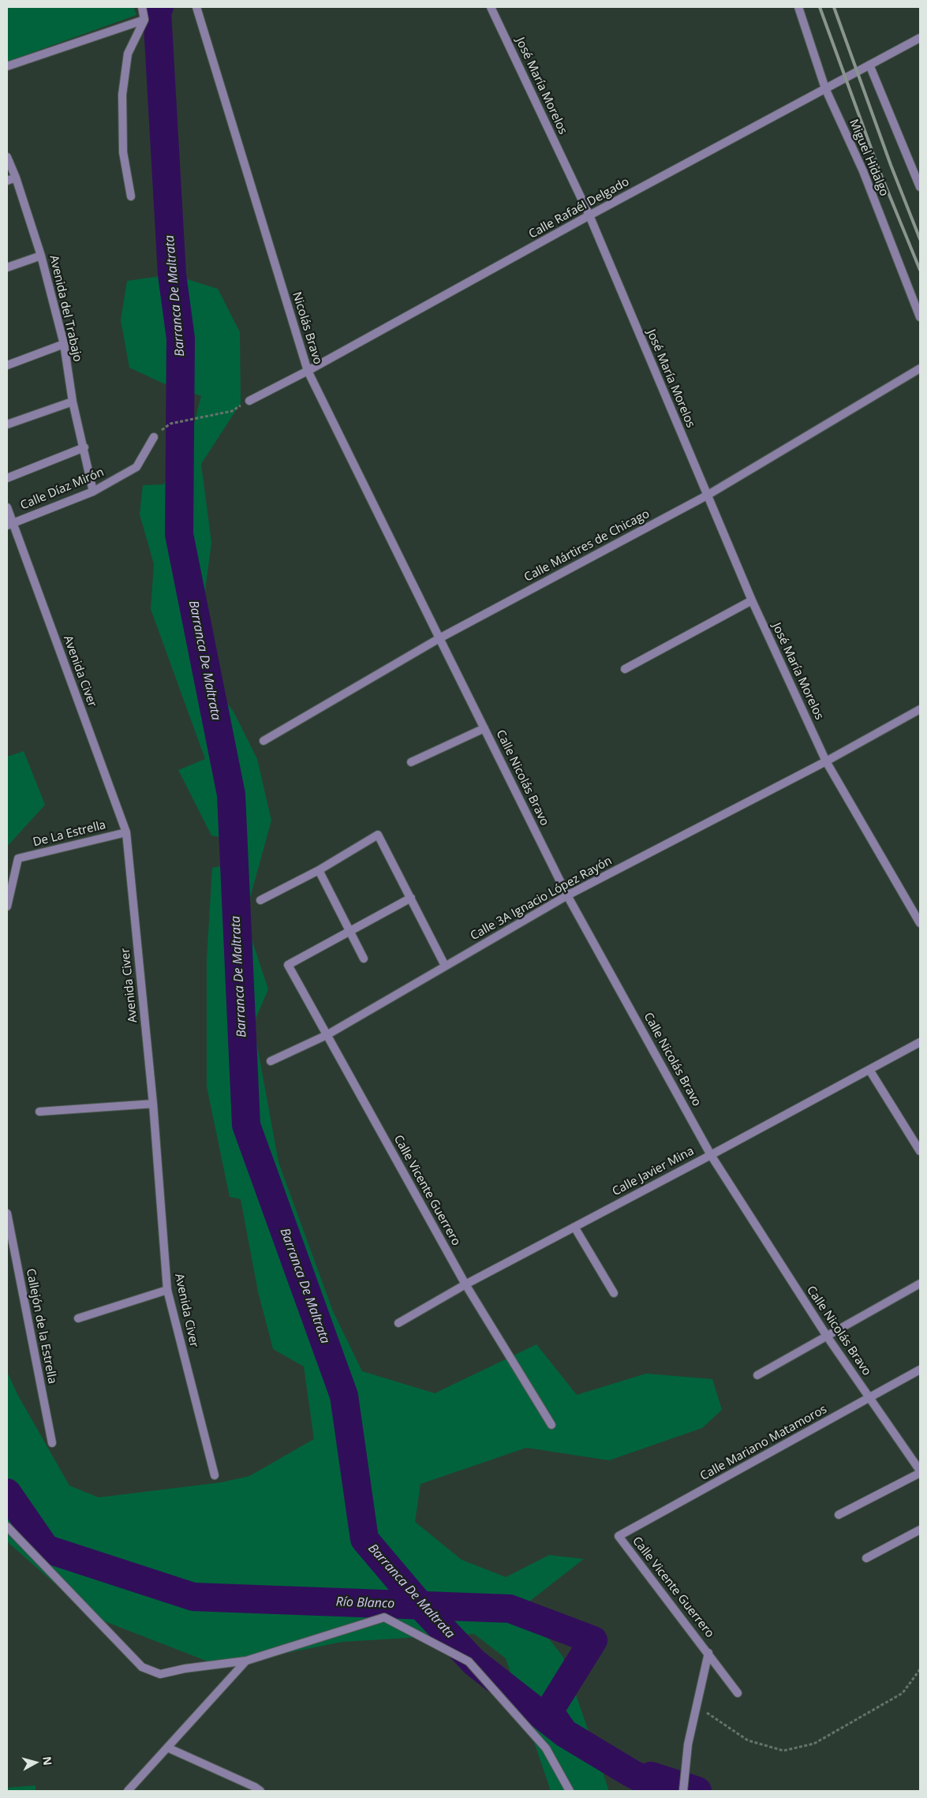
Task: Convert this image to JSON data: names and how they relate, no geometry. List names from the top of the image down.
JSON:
{
  "streets": {
    "street": [
      "José María Morelos",
      "Miguel Hidalgo",
      "Calle Rafaél Delgado",
      "Avenida del Trabajo",
      "Nicolás Bravo",
      "Calle Díaz Mirón",
      "Calle Mártires de Chicago",
      "Avenida Civer",
      "Calle Nicolás Bravo",
      "De La Estrella",
      "Calle 3A Ignacio López Rayón",
      "Calle Javier Mina",
      "Calle Vicente Guerrero",
      "Callejón de la Estrella",
      "Calle Mariano Matamoros"
    ]
  },
  "crossings": [
    ["José María Morelos", "Calle Rafaél Delgado"],
    ["José María Morelos", "Calle Mártires de Chicago"],
    ["José María Morelos", "Calle 3A Ignacio López Rayón"],
    ["Miguel Hidalgo", "Calle Rafaél Delgado"],
    ["Calle Rafaél Delgado", "Nicolás Bravo"],
    ["Avenida del Trabajo", "Calle Díaz Mirón"],
    ["Nicolás Bravo", "Calle Mártires de Chicago"],
    ["Nicolás Bravo", "Calle Nicolás Bravo"],
    ["Calle Díaz Mirón", "Avenida Civer"],
    ["Calle Mártires de Chicago", "Calle Nicolás Bravo"],
    ["Avenida Civer", "De La Estrella"],
    ["Calle Nicolás Bravo", "Calle 3A Ignacio López Rayón"],
    ["Calle Nicolás Bravo", "Calle Javier Mina"],
    ["Calle Nicolás Bravo", "Calle Mariano Matamoros"],
    ["Calle 3A Ignacio López Rayón", "Calle Vicente Guerrero"],
    ["Calle Javier Mina", "Calle Vicente Guerrero"],
    ["Calle Vicente Guerrero", "Calle Mariano Matamoros"]
  ],
  "water": ["Barranca De Maltrata", "Río Blanco"],
  "north": "right"
}
